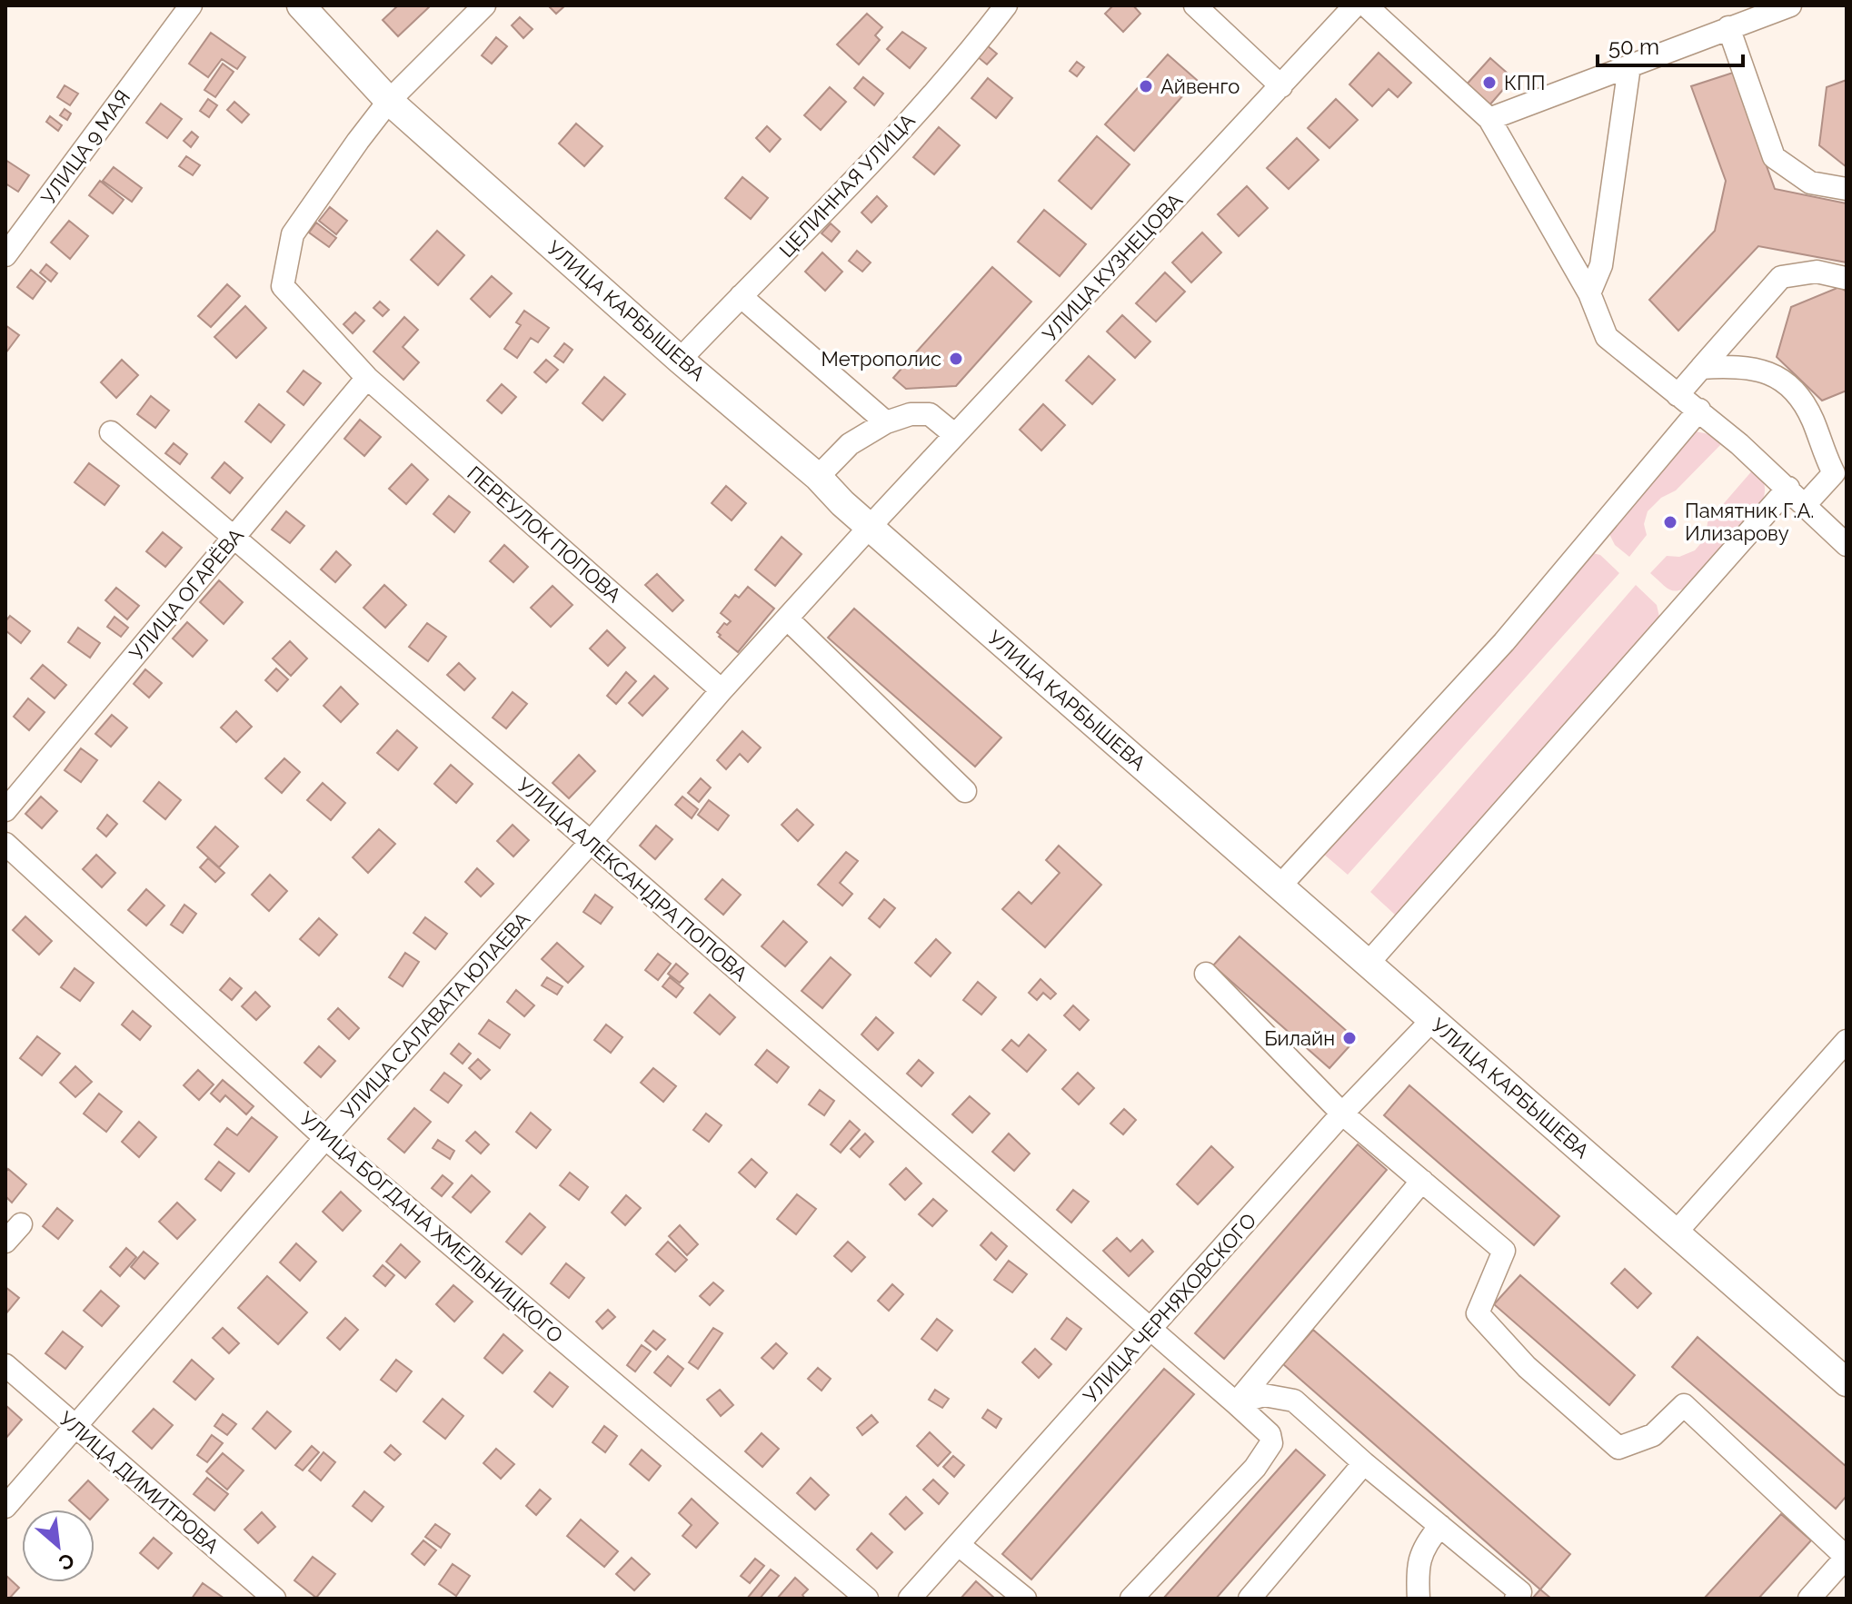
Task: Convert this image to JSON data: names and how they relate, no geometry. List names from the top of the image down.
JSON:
{
  "streets": {
    "main road": ["УЛИЦА КАРБЫШЕВА"],
    "street": [
      "УЛИЦА 9 МАЯ",
      "ЦЕЛИННАЯ УЛИЦА",
      "УЛИЦА КУЗНЕЦОВА",
      "ПЕРЕУЛОК ПОПОВА",
      "УЛИЦА ОГАРЁВА",
      "УЛИЦА АЛЕКСАНДРА ПОПОВА",
      "УЛИЦА САЛАВАТА ЮЛАЕВА",
      "УЛИЦА БОГДАНА ХМЕЛЬНИЦКОГО",
      "УЛИЦА ЧЕРНЯХОВСКОГО",
      "УЛИЦА ДИМИТРОВА"
    ]
  },
  "crossings": [
    ["ЦЕЛИННАЯ УЛИЦА", "УЛИЦА КАРБЫШЕВА"],
    ["УЛИЦА КУЗНЕЦОВА", "УЛИЦА КАРБЫШЕВА"],
    ["УЛИЦА КУЗНЕЦОВА", "УЛИЦА САЛАВАТА ЮЛАЕВА"],
    ["УЛИЦА КАРБЫШЕВА", "ПЕРЕУЛОК ПОПОВА"],
    ["УЛИЦА КАРБЫШЕВА", "УЛИЦА САЛАВАТА ЮЛАЕВА"],
    ["УЛИЦА КАРБЫШЕВА", "УЛИЦА ЧЕРНЯХОВСКОГО"],
    ["ПЕРЕУЛОК ПОПОВА", "УЛИЦА ОГАРЁВА"],
    ["ПЕРЕУЛОК ПОПОВА", "УЛИЦА САЛАВАТА ЮЛАЕВА"],
    ["УЛИЦА ОГАРЁВА", "УЛИЦА АЛЕКСАНДРА ПОПОВА"],
    ["УЛИЦА АЛЕКСАНДРА ПОПОВА", "УЛИЦА САЛАВАТА ЮЛАЕВА"],
    ["УЛИЦА АЛЕКСАНДРА ПОПОВА", "УЛИЦА ЧЕРНЯХОВСКОГО"],
    ["УЛИЦА САЛАВАТА ЮЛАЕВА", "УЛИЦА БОГДАНА ХМЕЛЬНИЦКОГО"],
    ["УЛИЦА САЛАВАТА ЮЛАЕВА", "УЛИЦА ДИМИТРОВА"]
  ],
  "places": [
    "КПП",
    "Айвенго",
    "Метрополис",
    "Памятник Г.А. Илизарову",
    "Билайн"
  ],
  "scale_bar": "50 m",
  "north": "bottom right"
}
